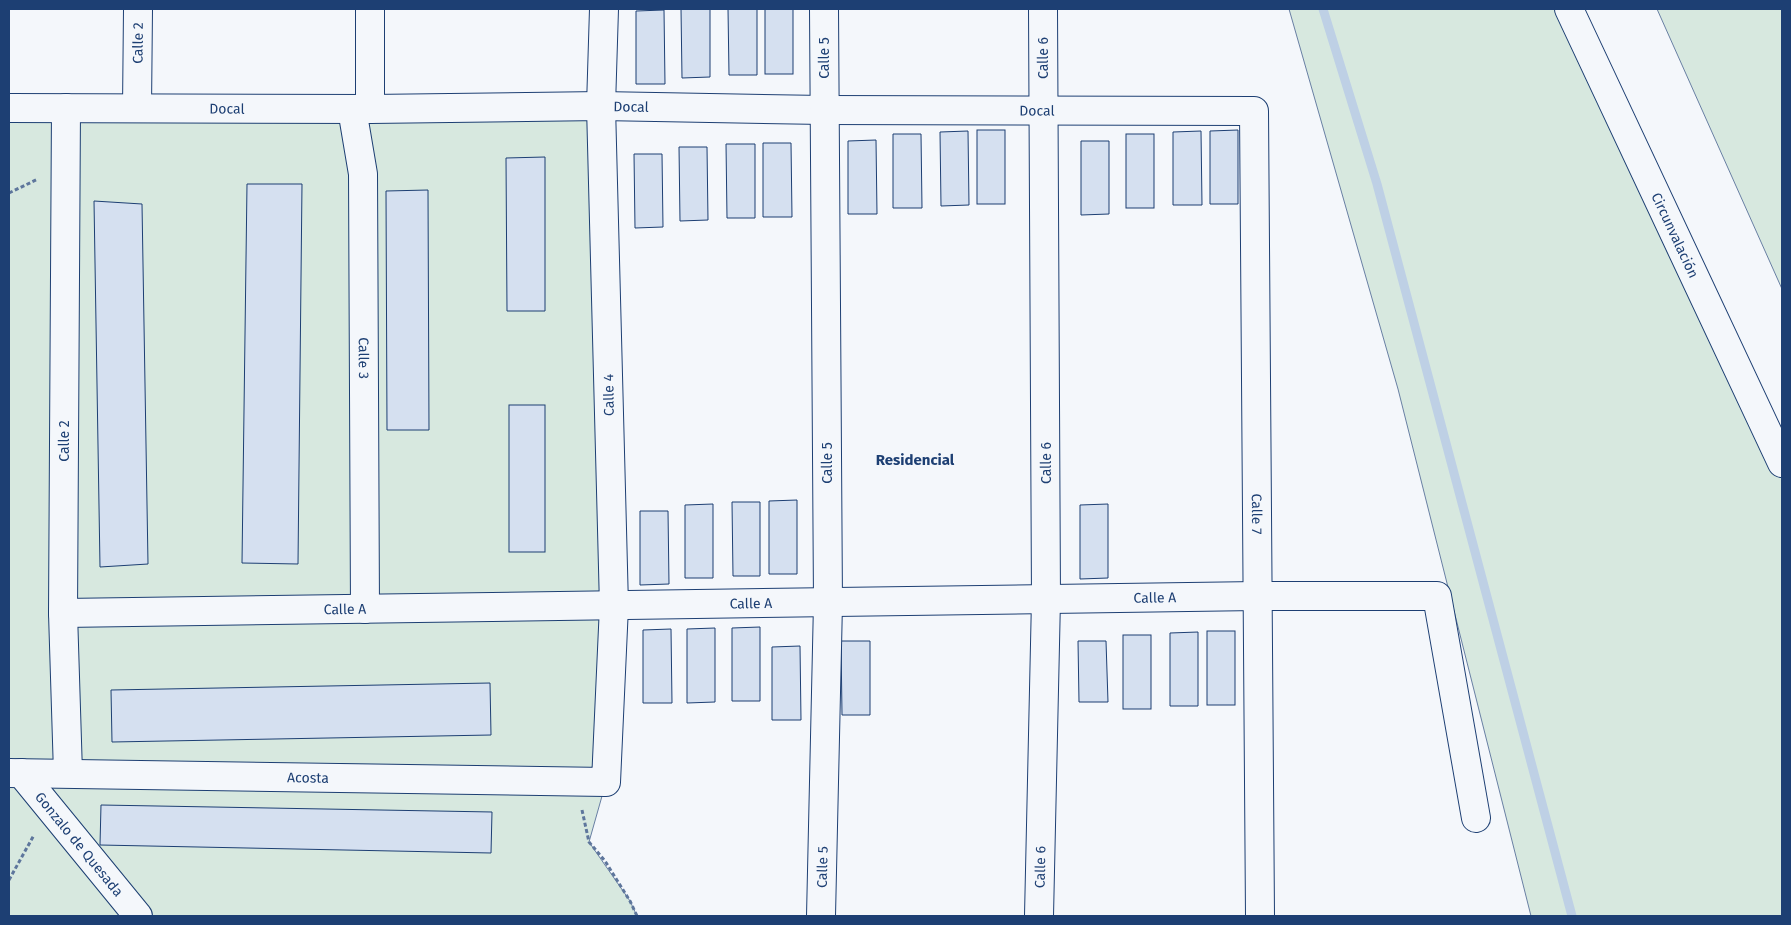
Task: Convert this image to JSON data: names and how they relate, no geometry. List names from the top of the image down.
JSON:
{
  "streets": {
    "street": [
      "Calle 2",
      "Calle 5",
      "Calle 6",
      "Docal",
      "Circunvalación",
      "Calle 3",
      "Calle 4",
      "Calle 7",
      "Calle A",
      "Acosta",
      "Gonzalo de Quesada"
    ]
  },
  "crossings": [
    ["Calle 2", "Docal"],
    ["Calle 2", "Calle A"],
    ["Calle 2", "Acosta"],
    ["Calle 5", "Docal"],
    ["Calle 5", "Calle A"],
    ["Calle 6", "Docal"],
    ["Calle 6", "Calle A"],
    ["Docal", "Calle 3"],
    ["Docal", "Calle 4"],
    ["Docal", "Calle 7"],
    ["Calle 3", "Calle A"],
    ["Calle 4", "Calle A"],
    ["Calle 4", "Acosta"],
    ["Calle 7", "Calle A"],
    ["Acosta", "Gonzalo de Quesada"]
  ],
  "districts": ["Residencial"]
}
